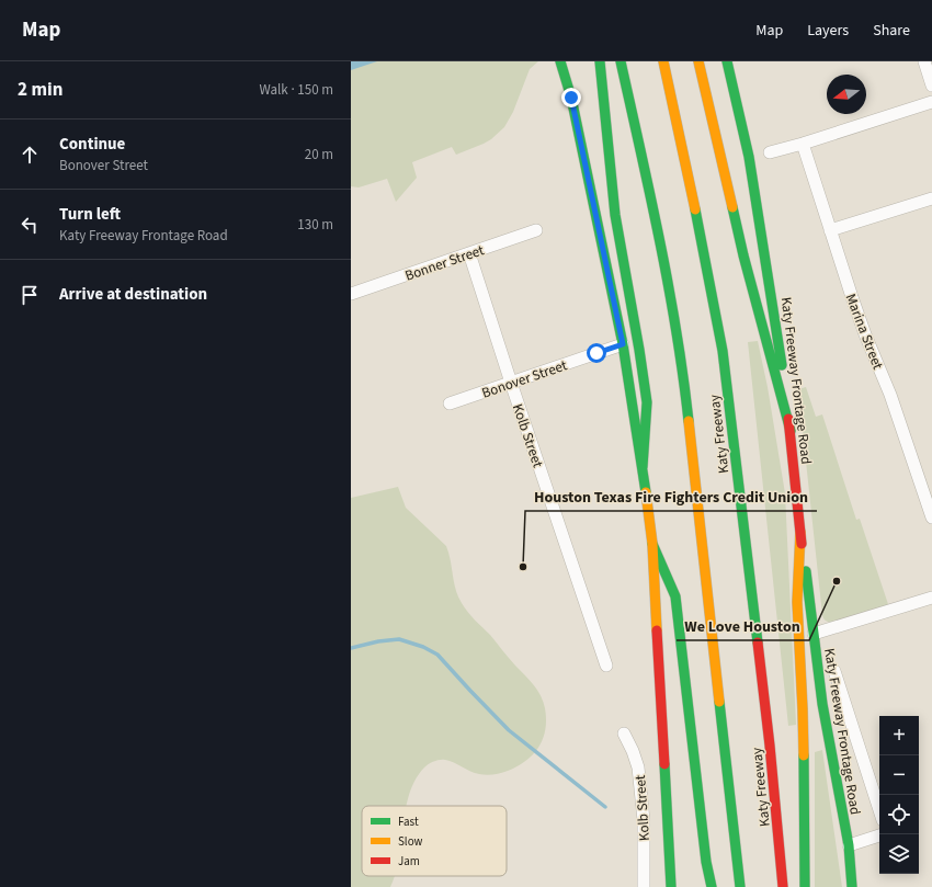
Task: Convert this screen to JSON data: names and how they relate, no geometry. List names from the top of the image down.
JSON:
{
  "streets": {
    "main road": ["Katy Freeway Frontage Road", "Katy Freeway"],
    "street": [
      "Bonner Street",
      "Marina Street",
      "Bonover Street",
      "Kolb Street"
    ]
  },
  "crossings": [
    ["Bonner Street", "Kolb Street"],
    ["Bonover Street", "Kolb Street"]
  ],
  "places": ["Houston Texas Fire Fighters Credit Union", "We Love Houston"],
  "legend": ["Fast", "Slow", "Jam"],
  "north": "left",
  "page": {
    "header": "Map",
    "nav": ["Map", "Layers", "Share"],
    "heading": ["2 min", "Walk · 150 m"],
    "list": [
      ["Continue", "Bonover Street", "20 m"],
      ["Turn left", "Katy Freeway Frontage Road", "130 m"],
      "Arrive at destination"
    ],
    "map_buttons": ["+", "−"]
  }
}
